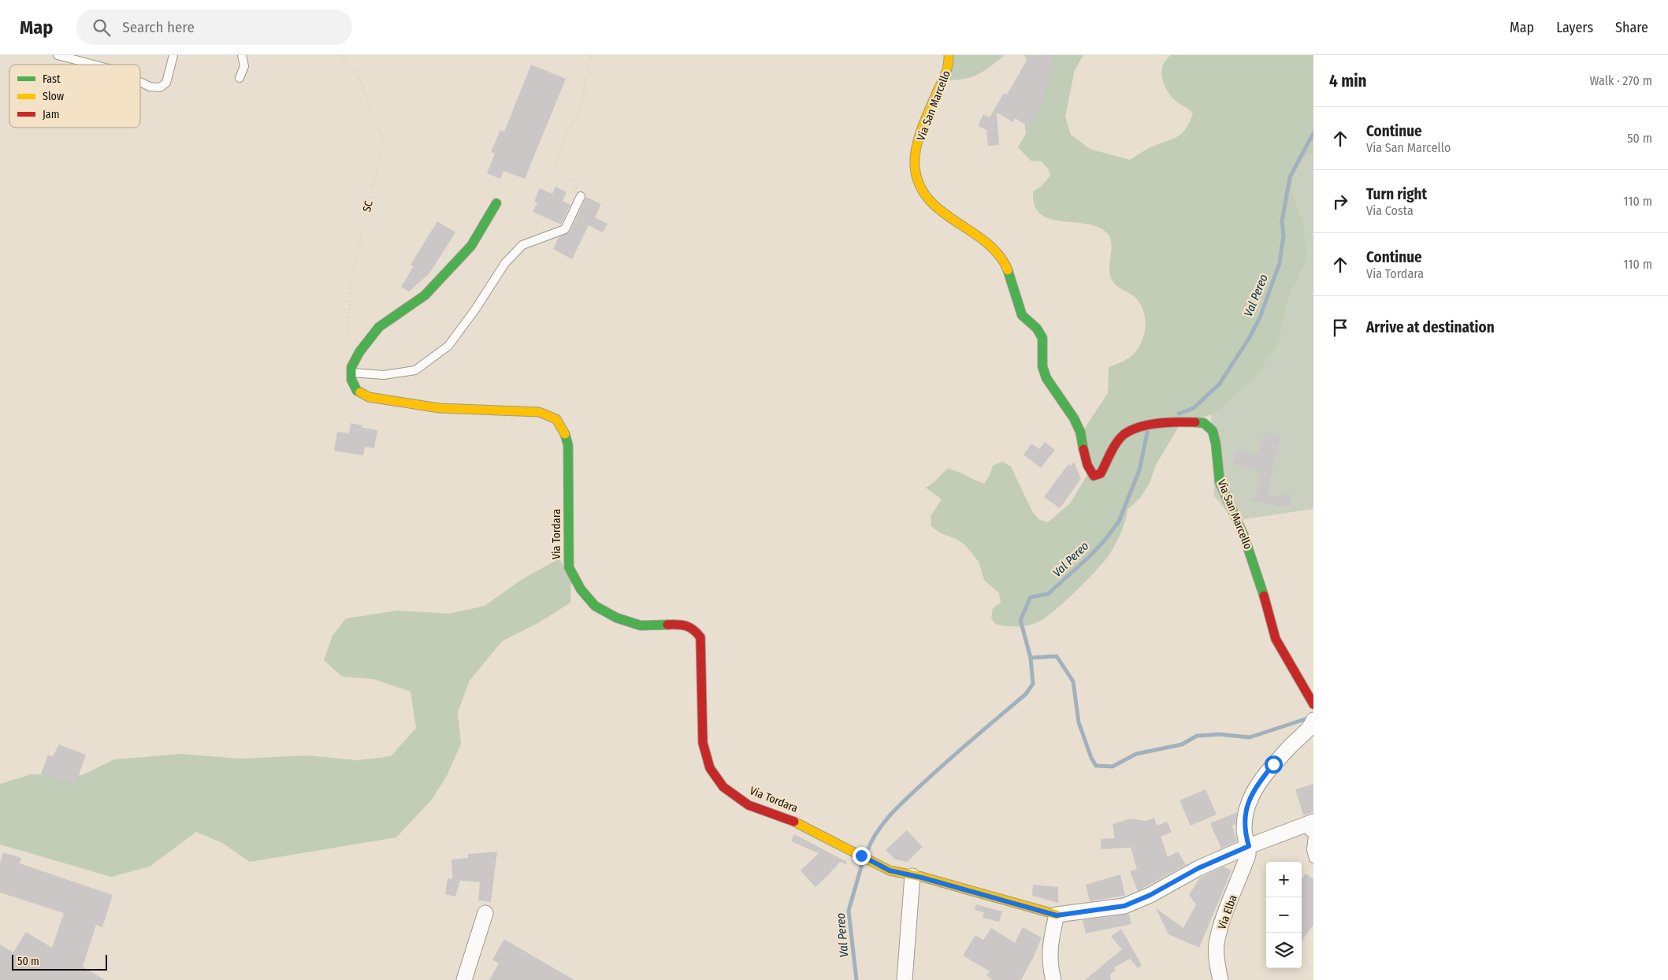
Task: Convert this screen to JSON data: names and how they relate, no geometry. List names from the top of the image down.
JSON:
{
  "streets": {
    "street": ["Via San Marcello", "Via Tordara", "Via Elba"],
    "path": ["SC"]
  },
  "crossings": [
    ["SC", "Via Tordara"]
  ],
  "water": ["Val Pereo"],
  "legend": ["Fast", "Slow", "Jam"],
  "scale_bar": "50 m",
  "page": {
    "header": "Map",
    "search": "Search here",
    "nav": ["Map", "Layers", "Share"],
    "heading": ["4 min", "Walk · 270 m"],
    "list": [
      ["Continue", "Via San Marcello", "50 m"],
      ["Turn right", "Via Costa", "110 m"],
      ["Continue", "Via Tordara", "110 m"],
      "Arrive at destination"
    ],
    "map_buttons": ["+", "−"],
    "scale": "50 m"
  }
}
